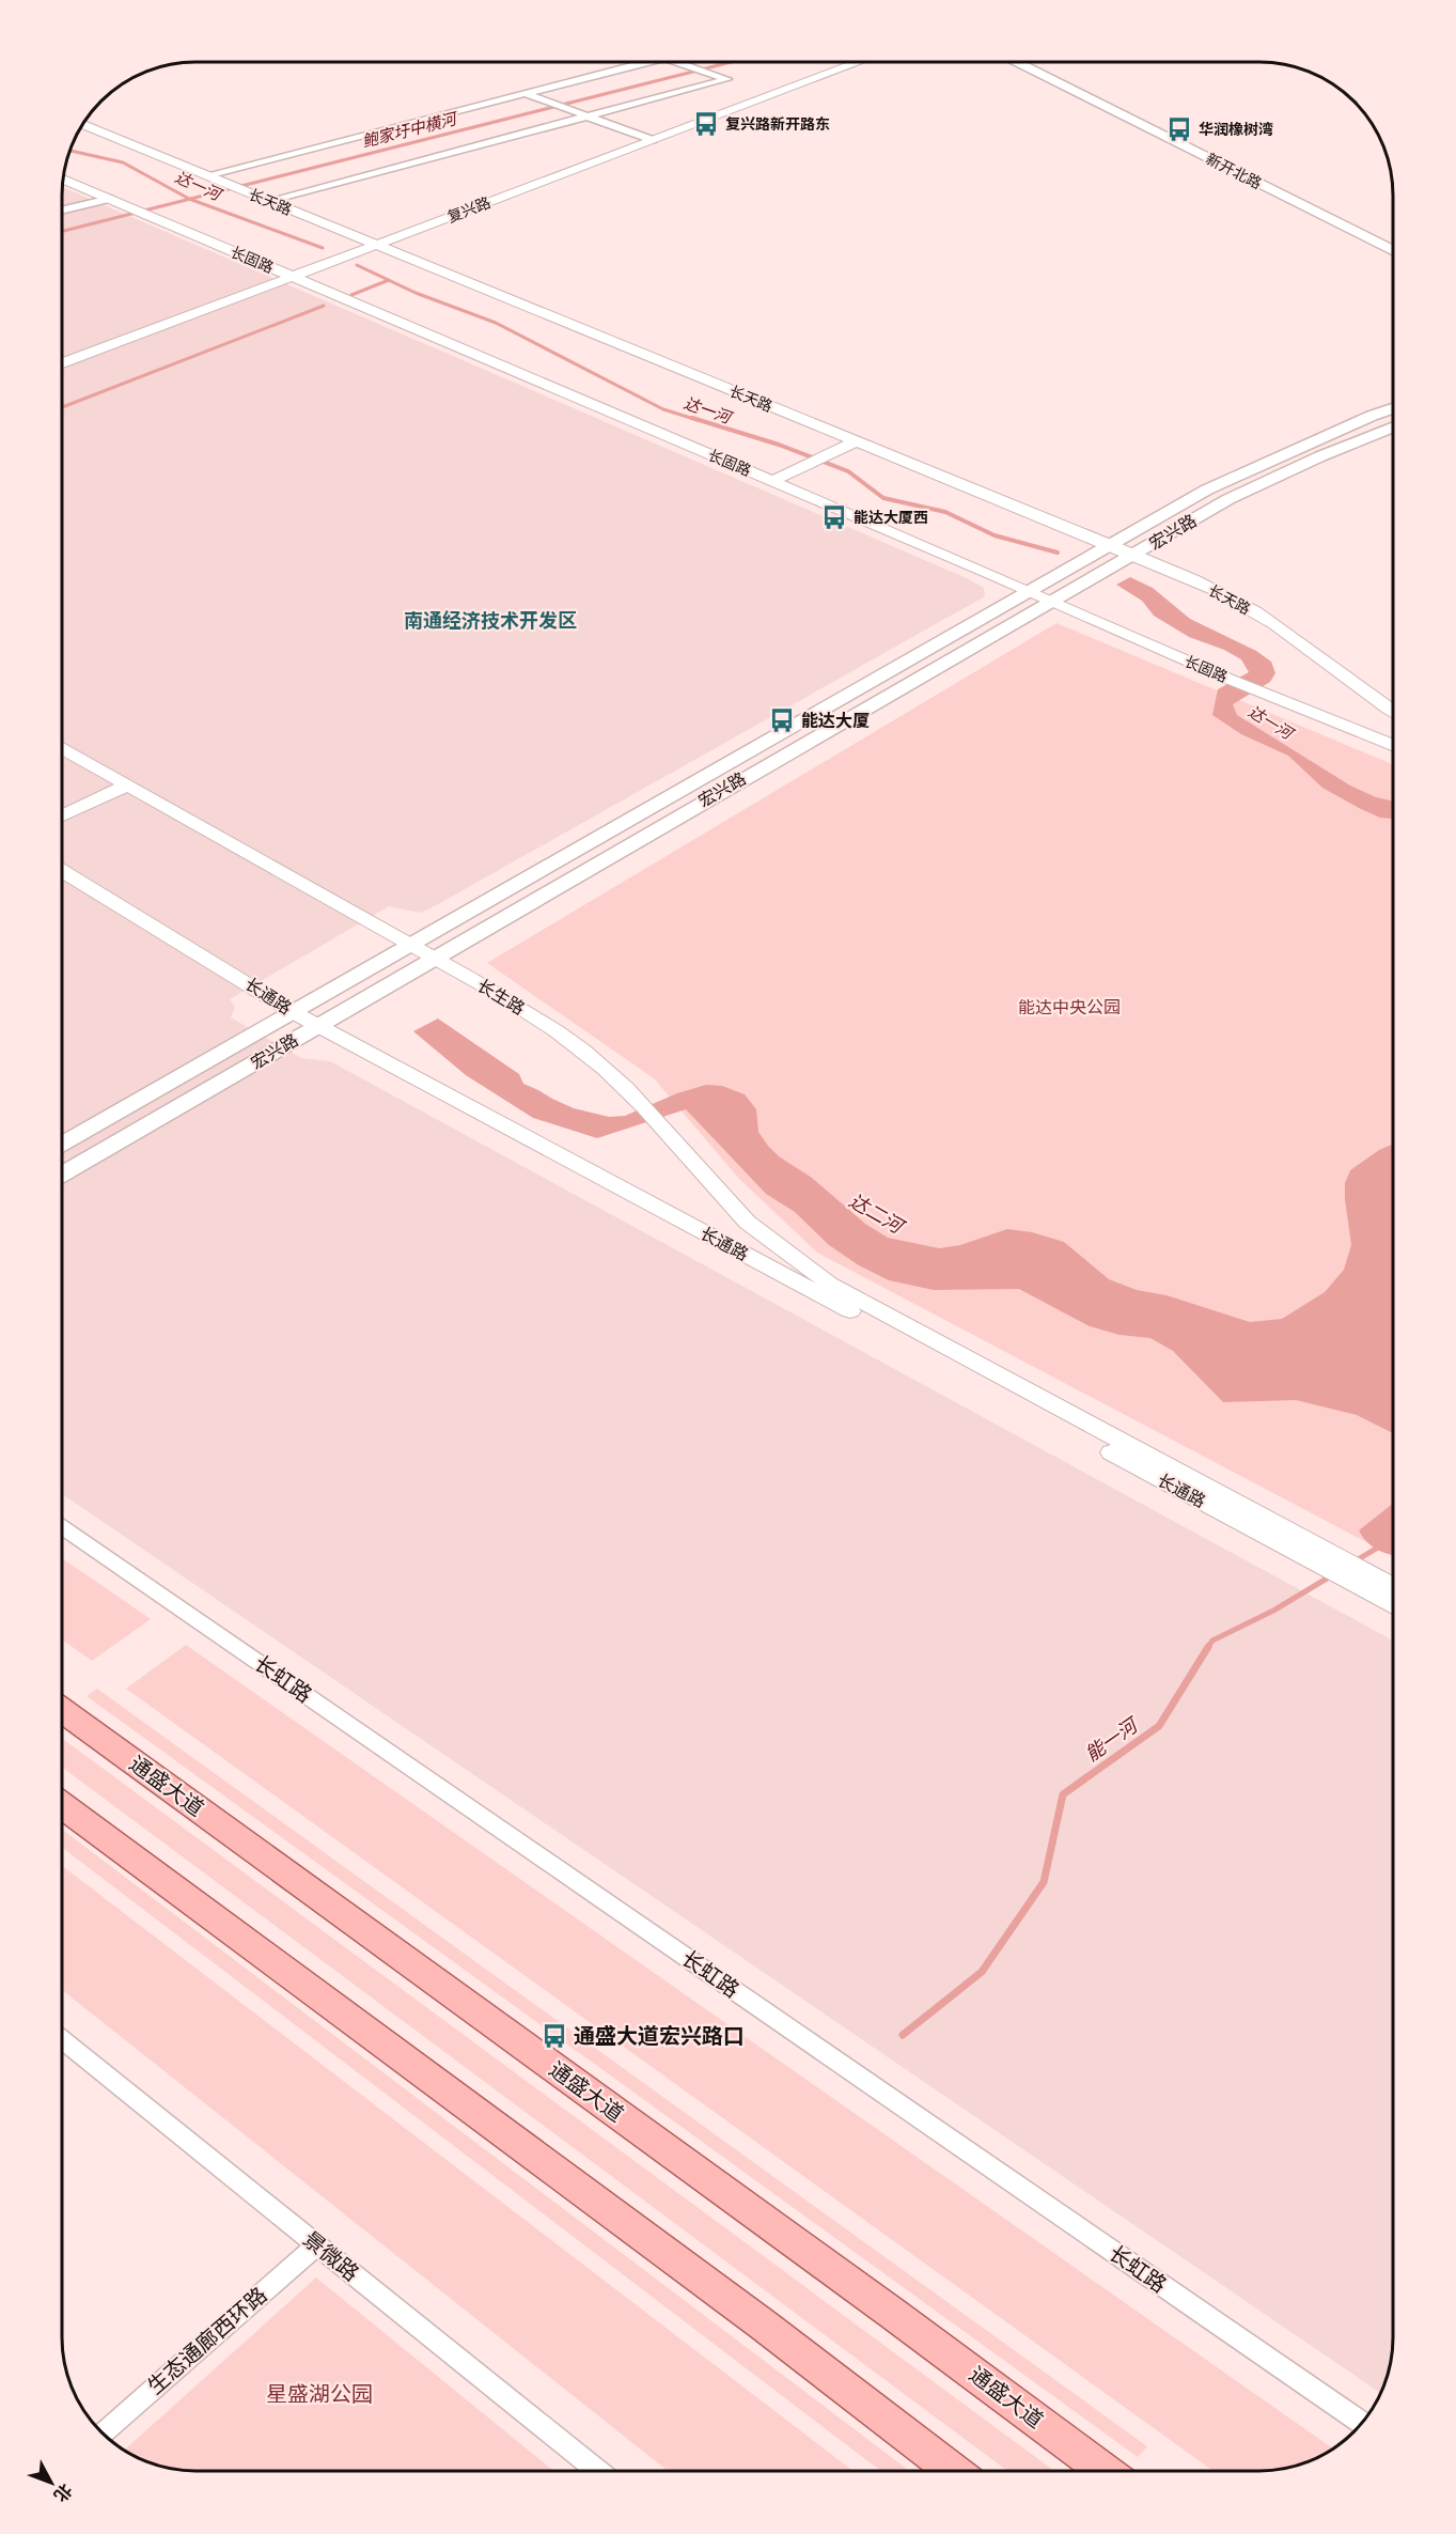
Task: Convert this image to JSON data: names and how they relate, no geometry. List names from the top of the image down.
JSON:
{
  "streets": {
    "main road": ["新开北路", "宏兴路", "通盛大道"],
    "street": [
      "长天路",
      "复兴路",
      "长固路",
      "长通路",
      "长生路",
      "长虹路",
      "景微路",
      "生态通廊西环路"
    ]
  },
  "crossings": [
    ["长天路", "复兴路"],
    ["长天路", "宏兴路"],
    ["复兴路", "长固路"],
    ["长固路", "宏兴路"],
    ["宏兴路", "长通路"],
    ["宏兴路", "长生路"],
    ["长通路", "长生路"],
    ["景微路", "生态通廊西环路"]
  ],
  "districts": ["南通经济技术开发区"],
  "water": [
    "鲍家圩中横河",
    "达一河",
    "达二河",
    "能一河"
  ],
  "parks": ["能达中央公园", "星盛湖公园"],
  "places": {
    "bus stop": [
      "复兴路新开路东",
      "华润橡树湾",
      "能达大厦西",
      "能达大厦",
      "通盛大道宏兴路口"
    ]
  },
  "north": "bottom right"
}
